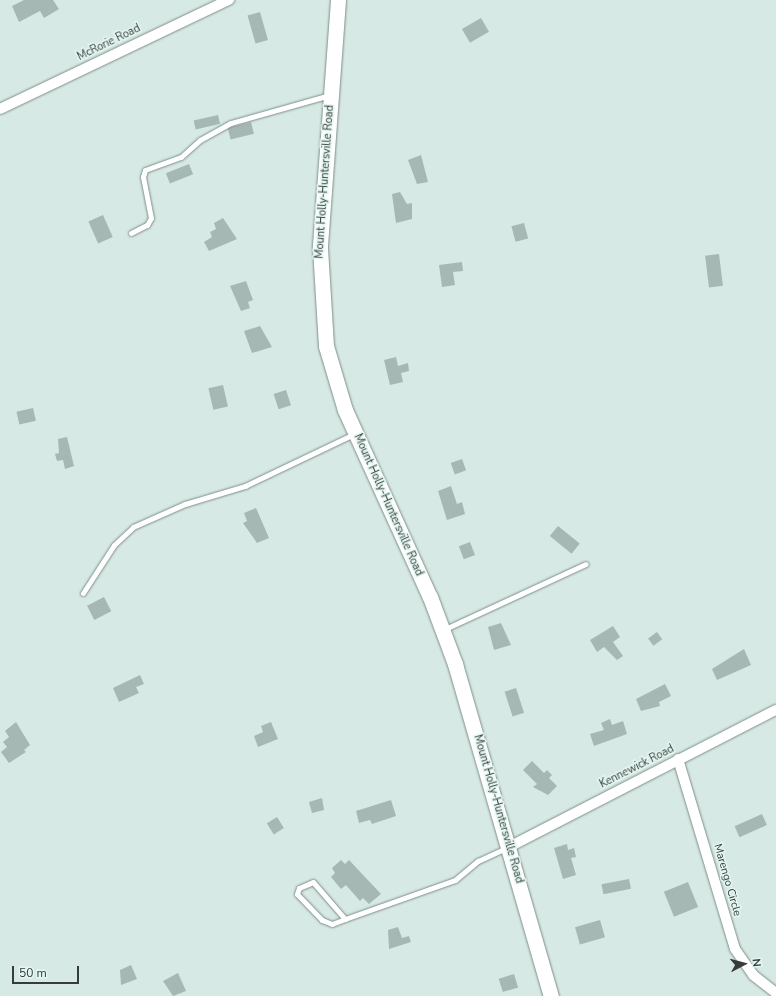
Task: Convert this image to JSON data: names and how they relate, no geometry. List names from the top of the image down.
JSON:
{
  "streets": {
    "main road": ["Mount Holly-Huntersville Road"],
    "street": ["McRorie Road", "Kennewick Road", "Marengo Circle"]
  },
  "crossings": [
    ["Mount Holly-Huntersville Road", "Kennewick Road"],
    ["Kennewick Road", "Marengo Circle"]
  ],
  "scale_bar": "50 m",
  "north": "right"
}
